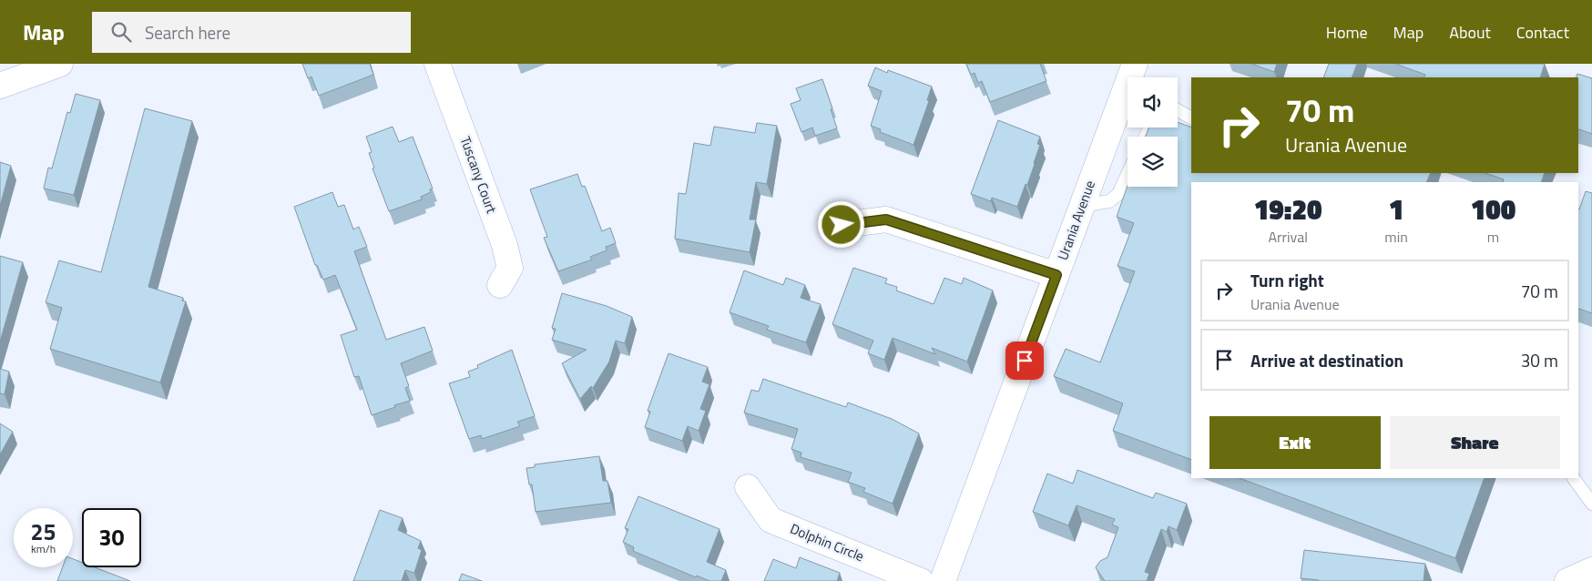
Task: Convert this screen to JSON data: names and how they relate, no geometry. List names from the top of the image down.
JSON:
{
  "streets": {
    "street": ["Tuscany Court", "Urania Avenue", "Dolphin Circle"]
  },
  "page": {
    "header": "Map",
    "search": "Search here",
    "nav": [
      "Home",
      "Map",
      "About",
      "Contact"
    ],
    "turn": ["70 m", "Urania Avenue"],
    "eta": [
      "19:20",
      "Arrival",
      "1",
      "min",
      "100",
      "m"
    ],
    "list": [
      {
        "name": "Turn right",
        "note": "Urania Avenue",
        "value": "70 m"
      },
      {
        "name": "Arrive at destination",
        "value": "30 m"
      }
    ],
    "buttons": ["Exit", "Share"],
    "speed": "25 km/h",
    "limit": "30"
  }
}
